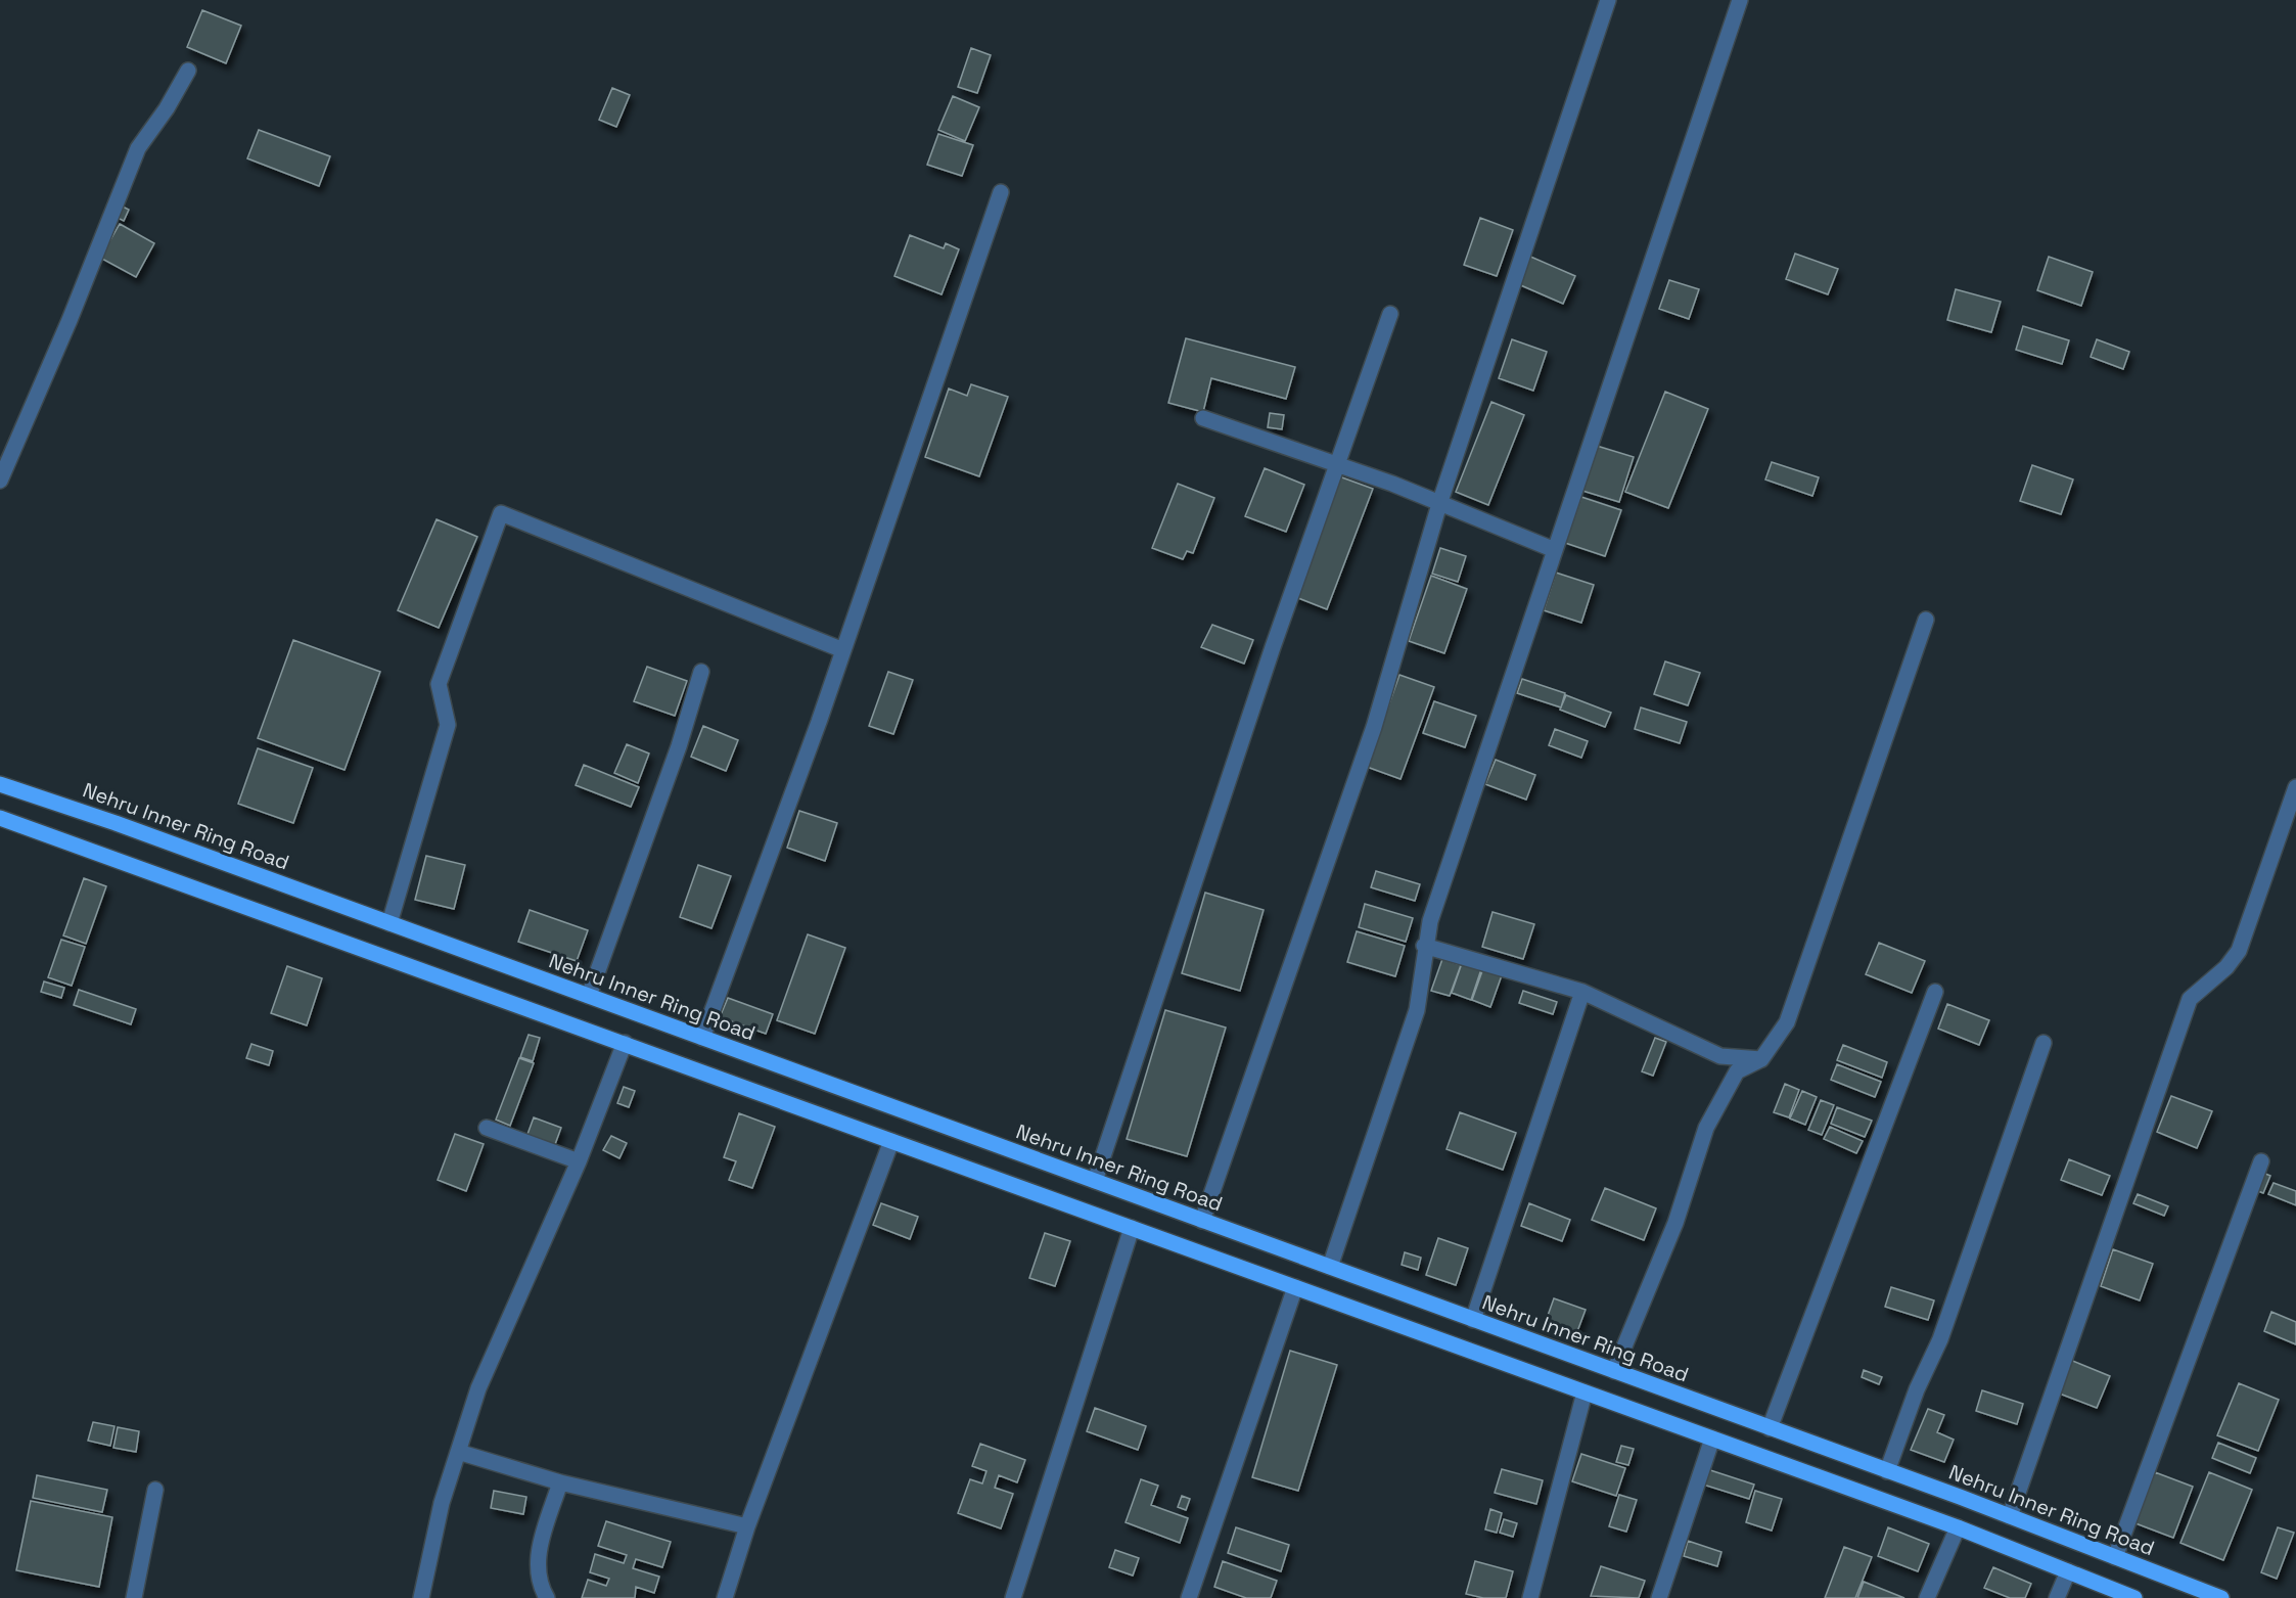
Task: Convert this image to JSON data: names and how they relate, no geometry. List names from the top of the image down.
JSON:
{
  "streets": {
    "main road": ["Nehru Inner Ring Road"]
  }
}
